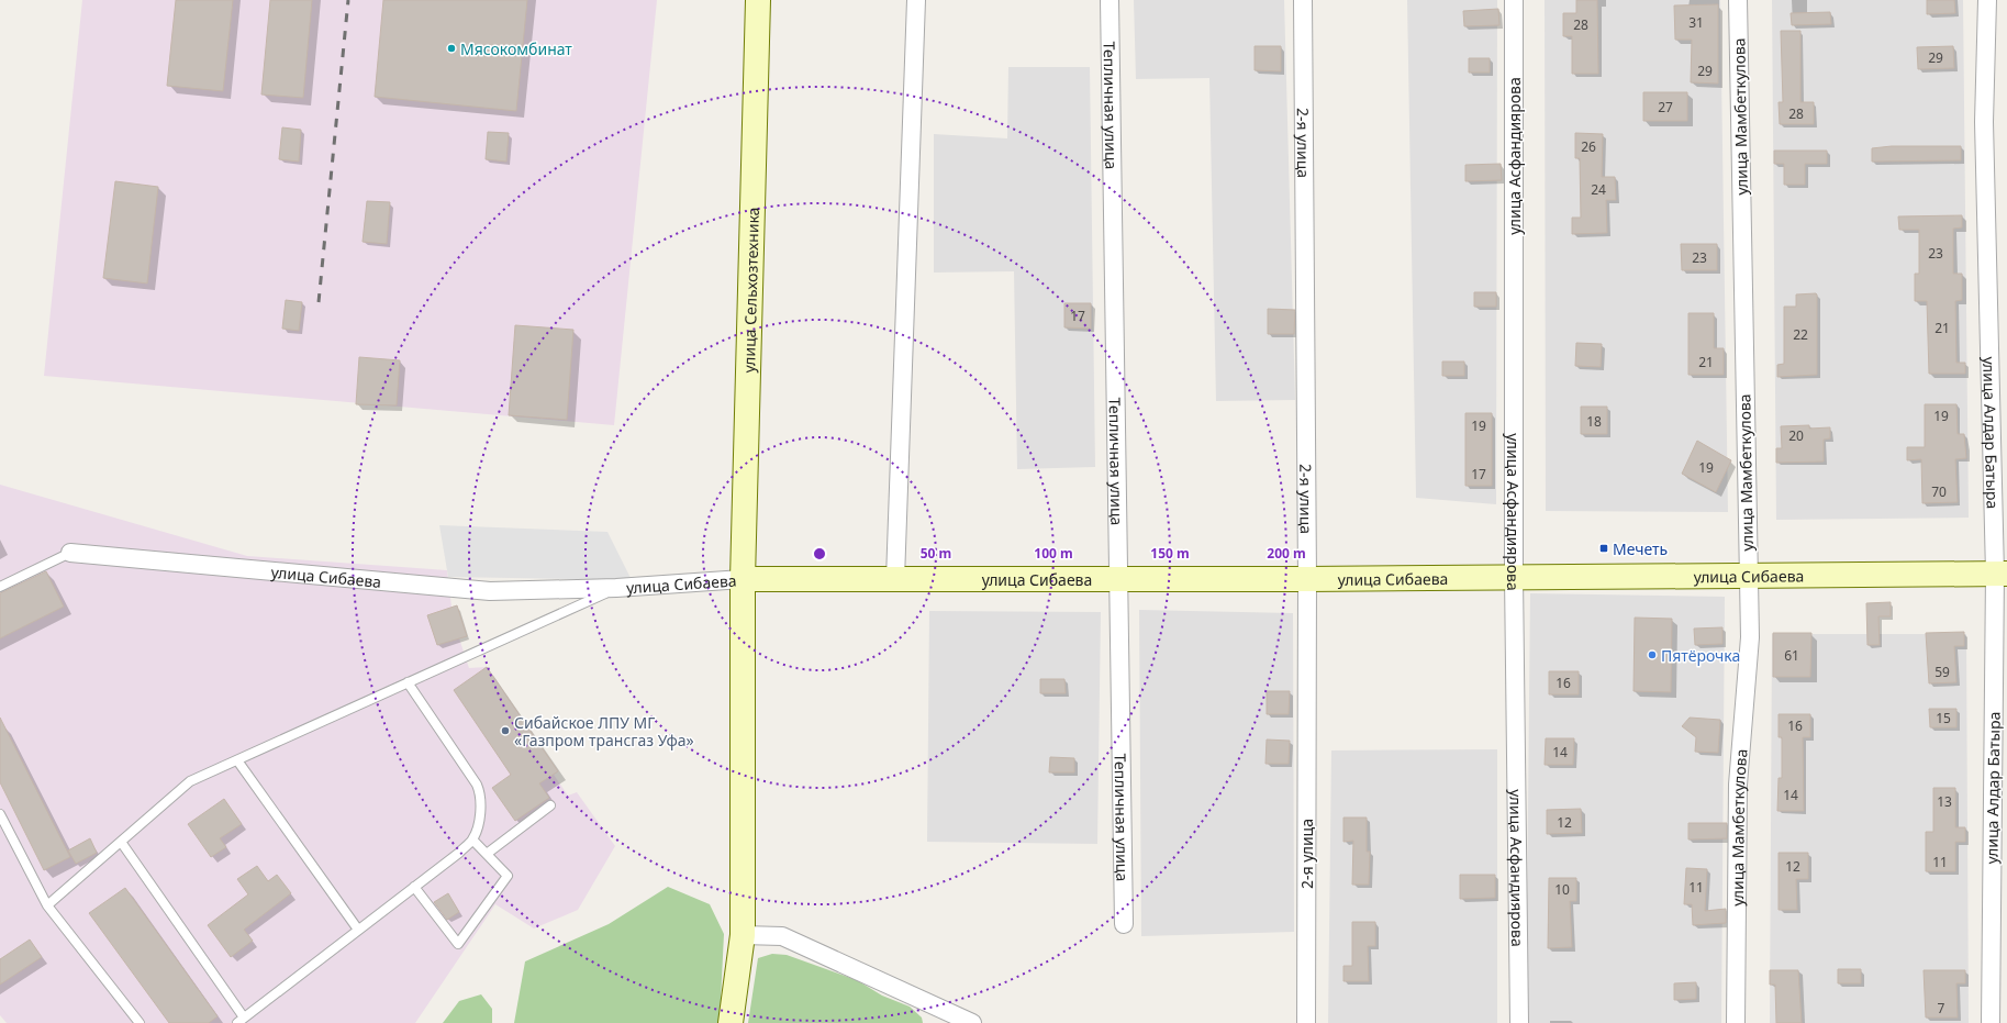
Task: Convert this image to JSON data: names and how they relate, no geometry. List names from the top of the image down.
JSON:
{
  "streets": {
    "main road": ["улица Сельхозтехника", "улица Сибаева"],
    "street": [
      "Тепличная улица",
      "улица Мамбеткулова",
      "2-я улица",
      "улица Асфандиярова",
      "улица Алдар Батыра"
    ]
  },
  "crossings": [
    ["Тепличная улица", "улица Сибаева"],
    ["улица Мамбеткулова", "улица Сибаева"],
    ["2-я улица", "улица Сибаева"],
    ["улица Асфандиярова", "улица Сибаева"],
    ["улица Сельхозтехника", "улица Сибаева"],
    ["улица Алдар Батыра", "улица Сибаева"]
  ],
  "places": {
    "other": ["Мясокомбинат", "Пятёрочка", "Сибайское ЛПУ МГ «Газпром трансгаз Уфа»"],
    "transit": ["Мечеть"]
  },
  "house_numbers": [
    "31",
    "28",
    "29",
    "29",
    "27",
    "28",
    "26",
    "24",
    "23",
    "23",
    "17",
    "21",
    "22",
    "21",
    "19",
    "18",
    "19",
    "20",
    "19",
    "17",
    "70",
    "61",
    "59",
    "16",
    "15",
    "16",
    "14",
    "14",
    "13",
    "12",
    "11",
    "12",
    "11",
    "10",
    "7"
  ],
  "rings": [
    "50 m",
    "100 m",
    "150 m",
    "200 m"
  ]
}
